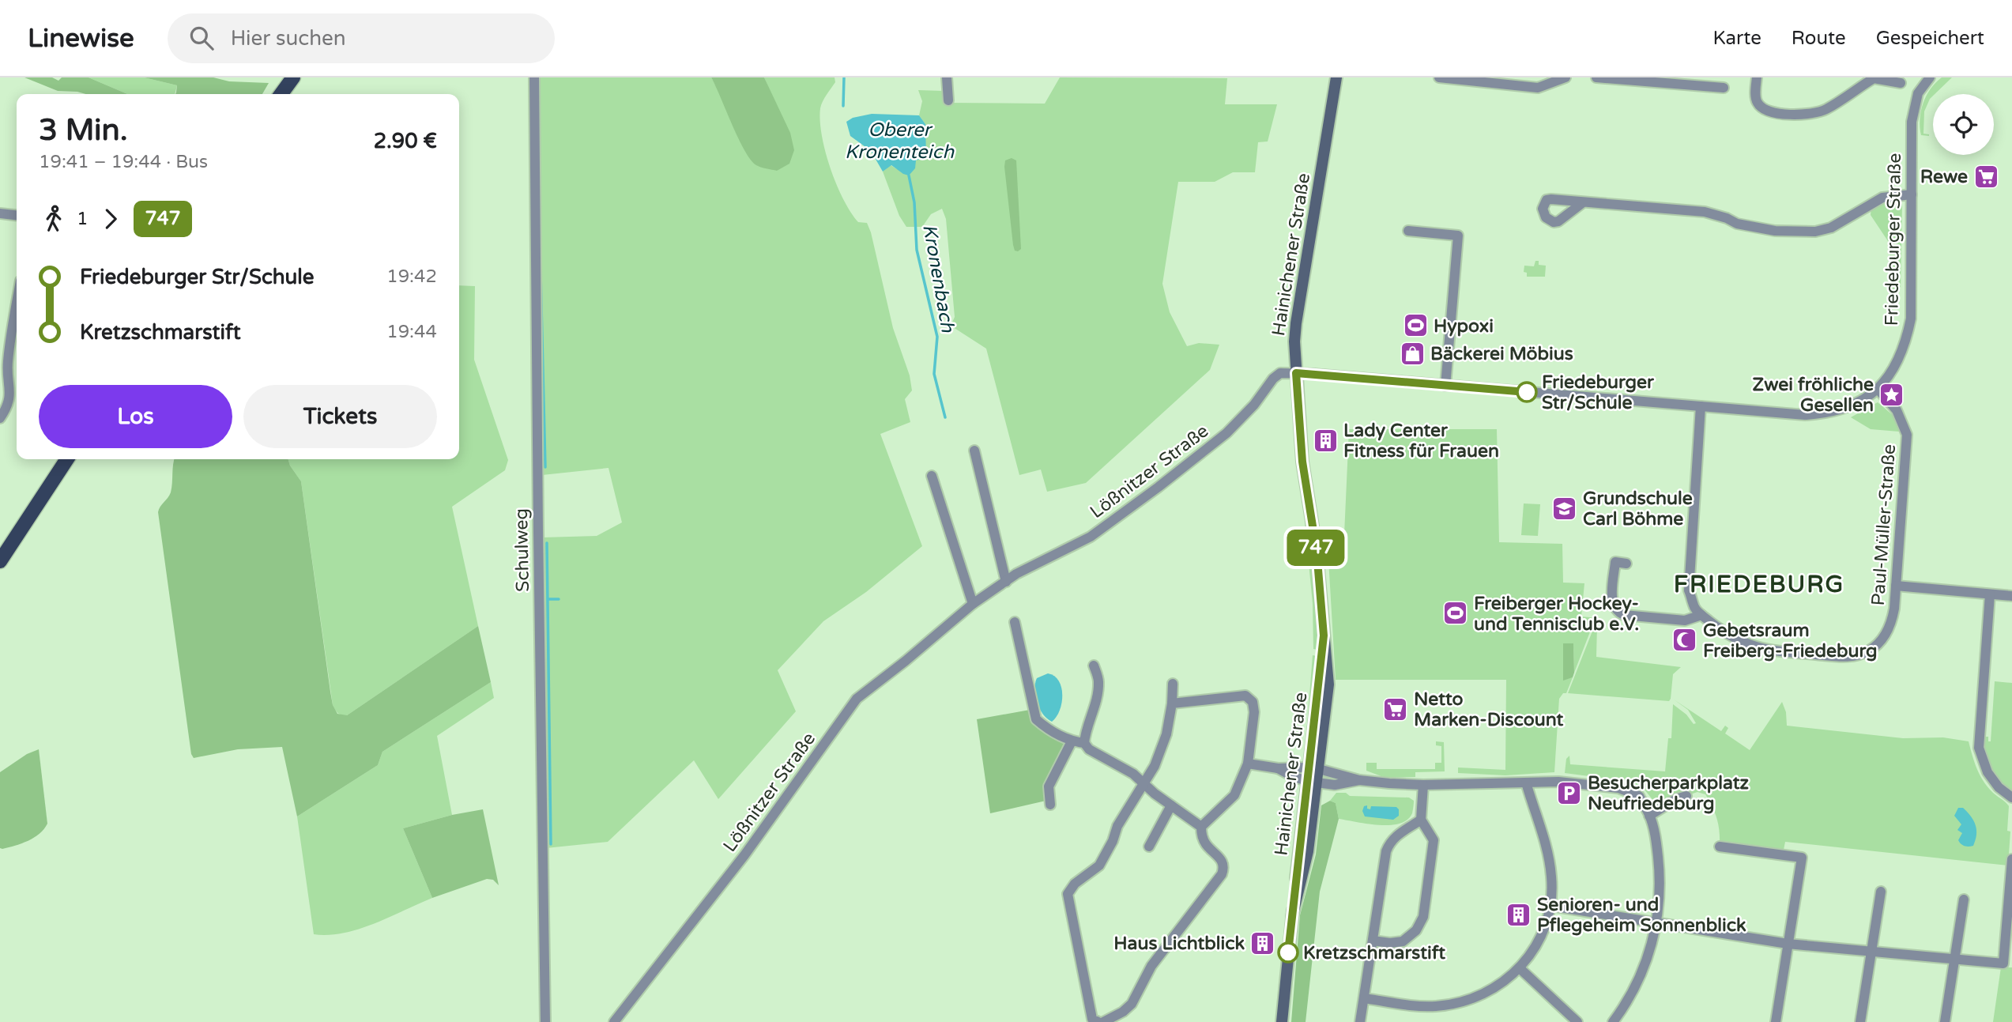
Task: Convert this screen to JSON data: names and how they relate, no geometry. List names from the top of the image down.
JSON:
{
  "streets": {
    "main road": ["Hainichener Straße"],
    "street": [
      "Friedeburger Straße",
      "Lößnitzer Straße",
      "Paul-Müller-Straße",
      "Schulweg"
    ]
  },
  "crossings": [
    ["Friedeburger Straße", "Hainichener Straße"],
    ["Friedeburger Straße", "Lößnitzer Straße"],
    ["Friedeburger Straße", "Paul-Müller-Straße"],
    ["Hainichener Straße", "Lößnitzer Straße"]
  ],
  "districts": ["FRIEDEBURG"],
  "water": ["Oberer Kronenteich", "Kronenbach"],
  "places": {
    "supermarket": ["Rewe", "Netto Marken-Discount"],
    "sports": ["Hypoxi", "Freiberger Hockey- und Tennisclub e.V."],
    "shop": ["Bäckerei Möbius"],
    "other": ["Friedeburger Str/Schule", "Kretzschmarstift"],
    "place": ["Zwei fröhliche Gesellen"],
    "building": ["Lady Center Fitness für Frauen", "Senioren- und Pflegeheim Sonnenblick", "Haus Lichtblick"],
    "school or university": ["Grundschule Carl Böhme"],
    "mosque": ["Gebetsraum Freiberg-Friedeburg"],
    "parking": ["Besucherparkplatz Neufriedeburg"]
  },
  "lines": ["bus line 747"],
  "page": {
    "header": "Linewise",
    "search": "Hier suchen",
    "nav": ["Karte", "Route", "Gespeichert"],
    "on_map": "747",
    "heading": ["3 Min.", "19:41 – 19:44 · Bus", "2.90 €"],
    "legs": ["1", "747"],
    "list": [
      {
        "name": "Friedeburger Str/Schule",
        "value": "19:42"
      },
      {
        "name": "Kretzschmarstift",
        "value": "19:44"
      }
    ],
    "buttons": ["Los", "Tickets"]
  }
}
